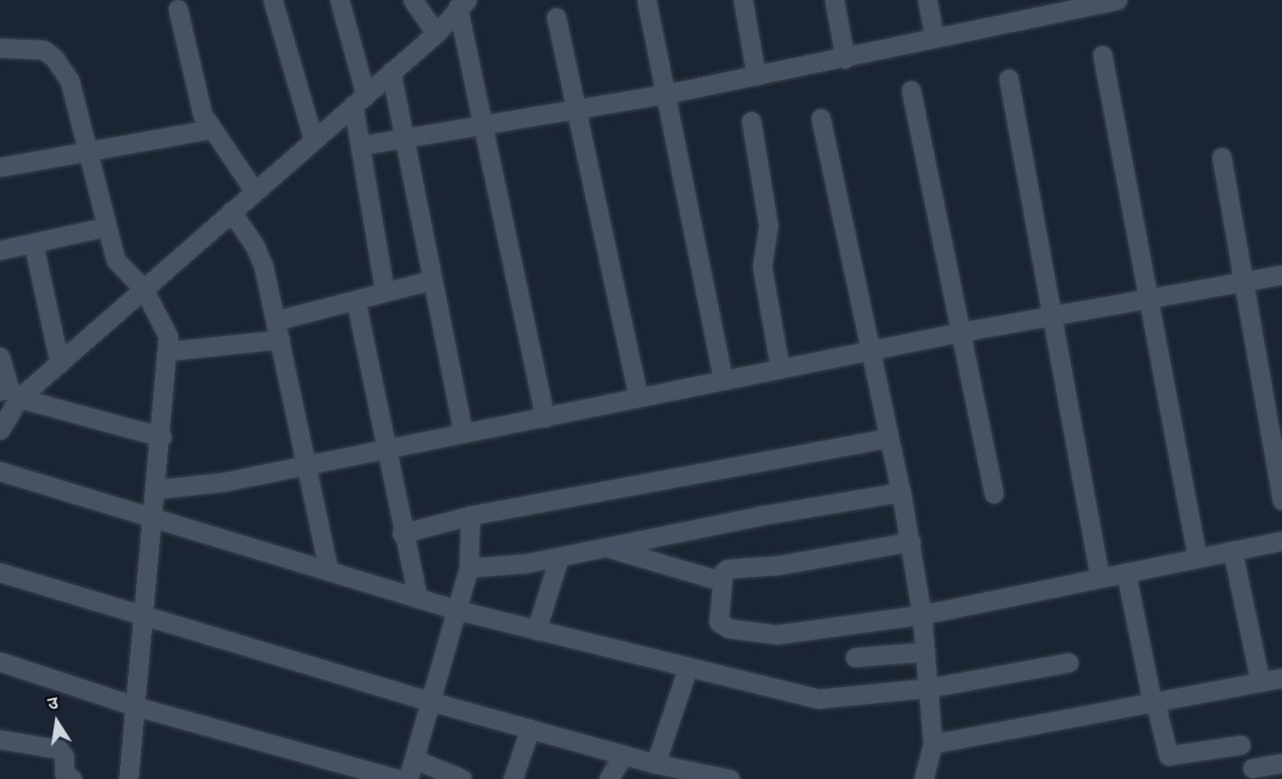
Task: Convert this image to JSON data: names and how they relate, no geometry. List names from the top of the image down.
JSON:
{
  "north": "top"
}
